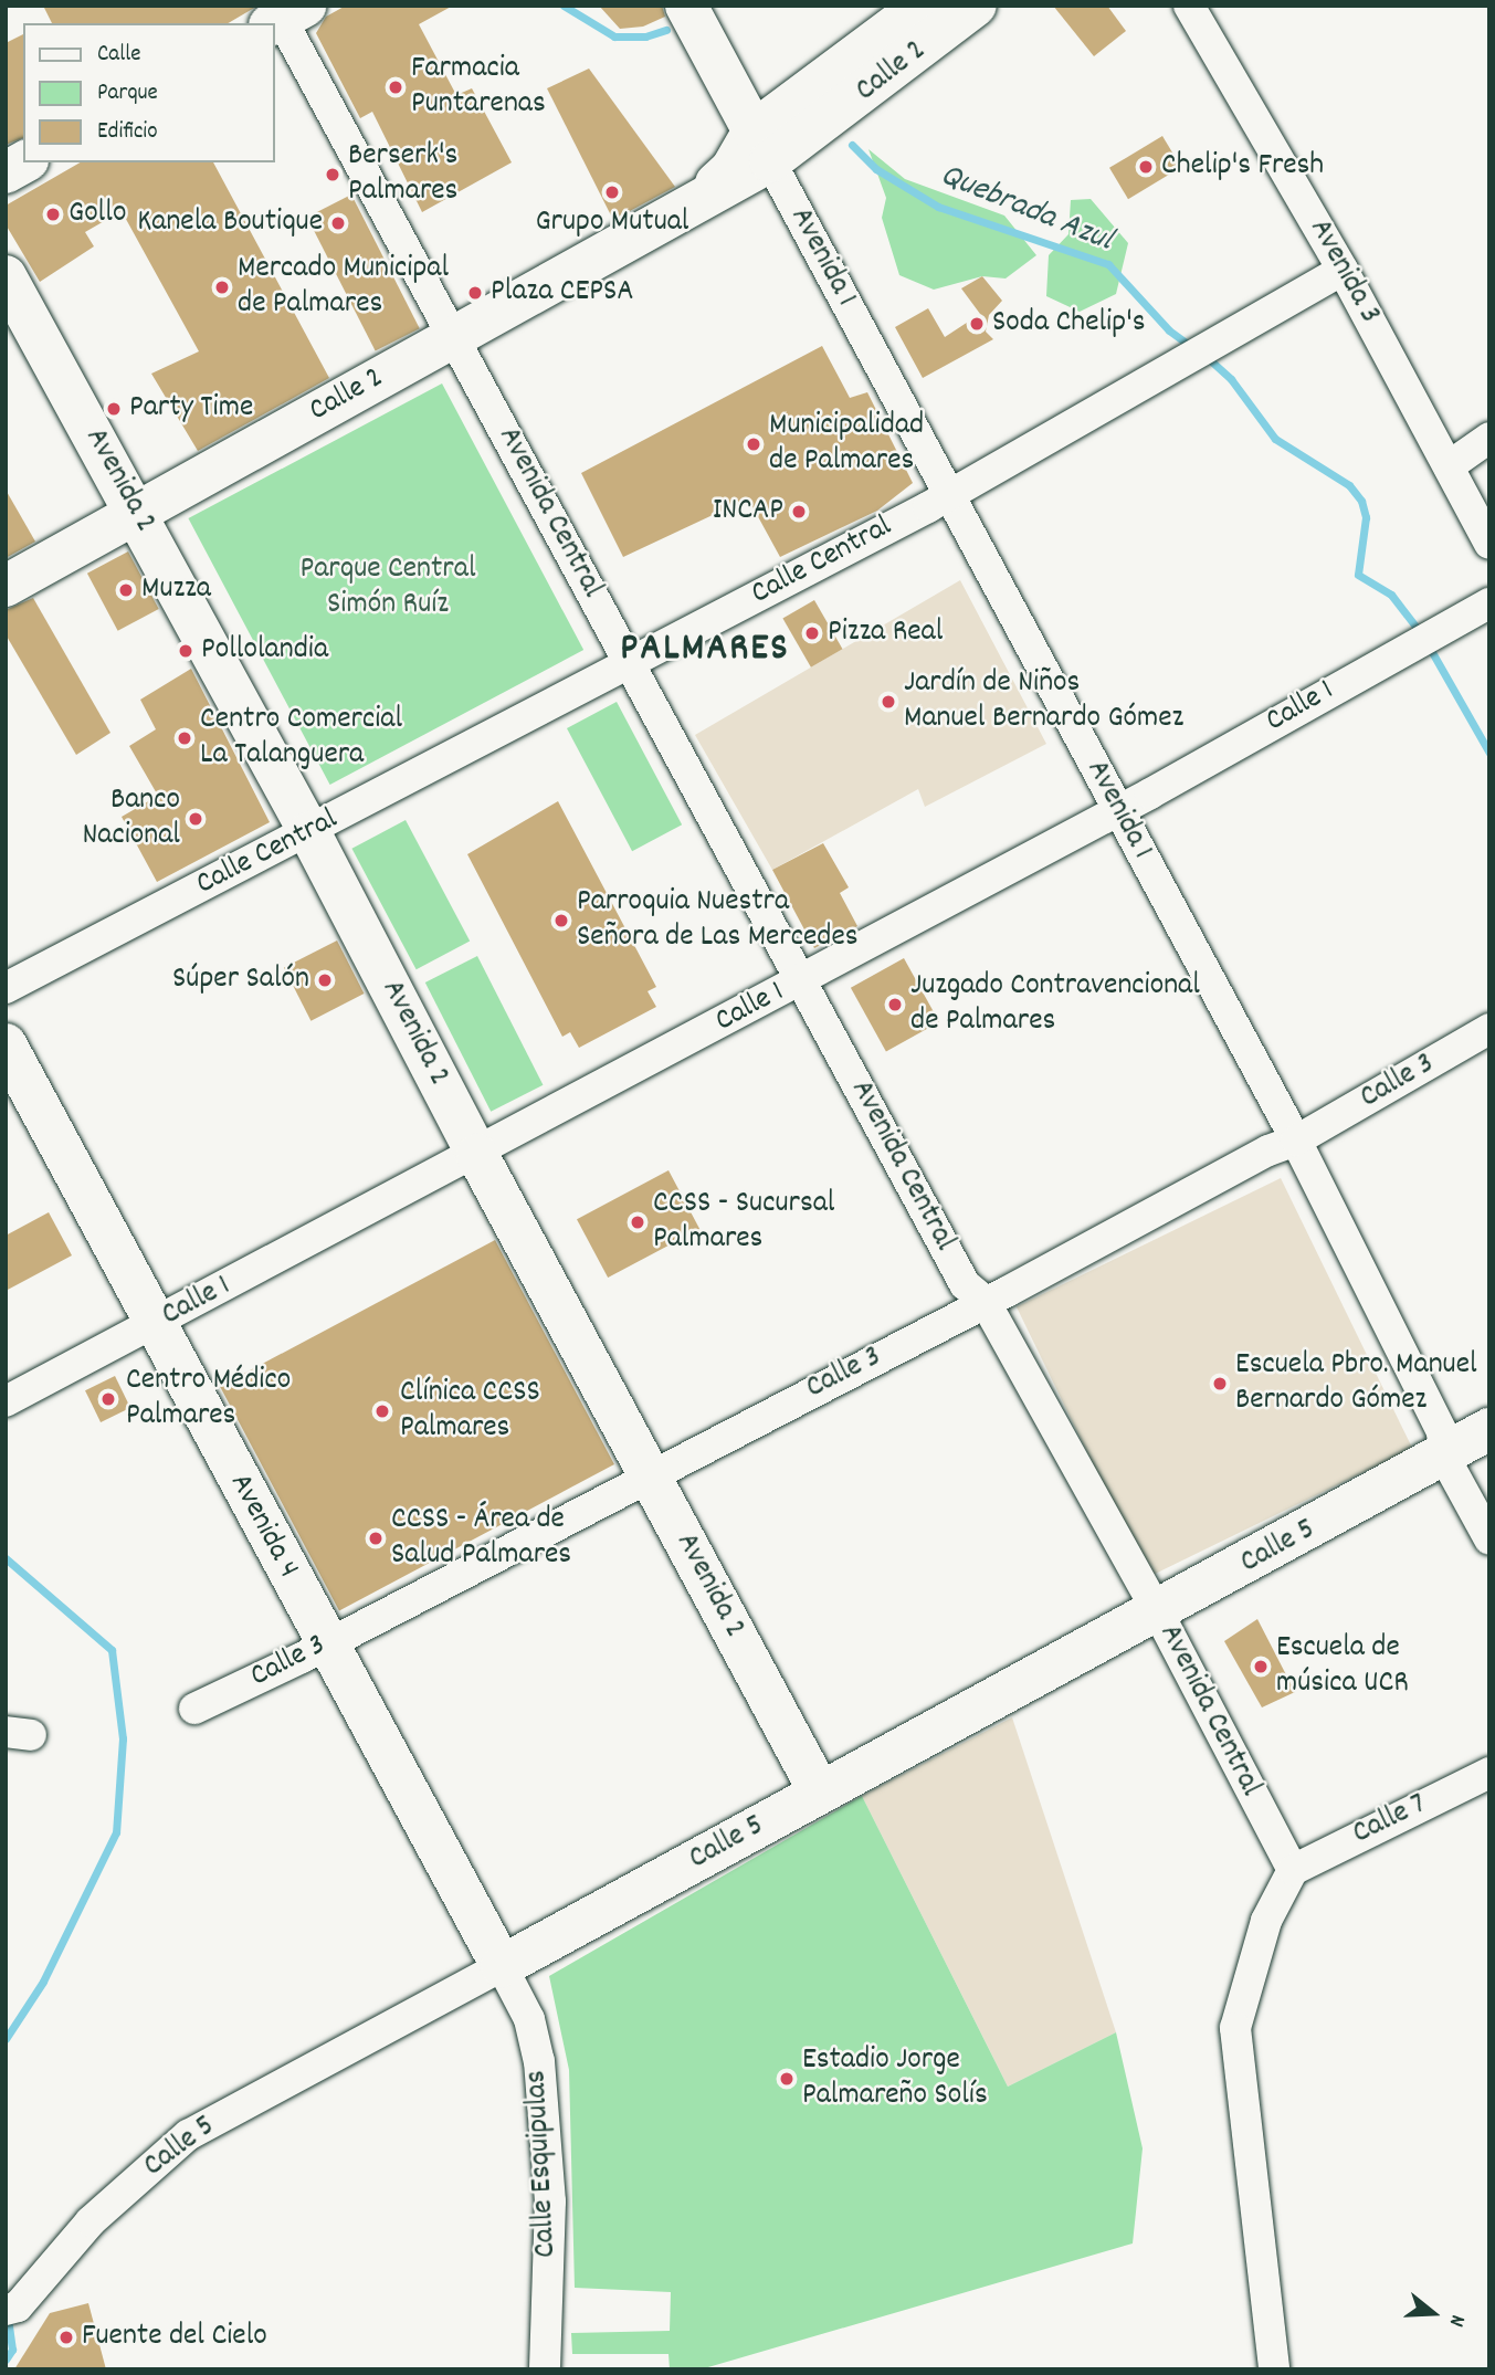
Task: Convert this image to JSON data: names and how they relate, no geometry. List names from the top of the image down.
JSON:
{
  "streets": {
    "main road": [
      "Calle 2",
      "Avenida 1",
      "Avenida 2",
      "Avenida 4",
      "Calle 5"
    ],
    "street": [
      "Avenida 3",
      "Avenida Central",
      "Calle Central",
      "Calle 1",
      "Calle 3",
      "Calle 7",
      "Calle Esquipulas"
    ]
  },
  "crossings": [
    ["Calle 2", "Avenida 1"],
    ["Calle 2", "Avenida 2"],
    ["Calle 2", "Avenida Central"],
    ["Avenida 1", "Calle Central"],
    ["Avenida 1", "Calle 1"],
    ["Avenida 1", "Calle 3"],
    ["Avenida 1", "Calle 5"],
    ["Avenida 3", "Calle Central"],
    ["Avenida 2", "Calle Central"],
    ["Avenida 2", "Calle 1"],
    ["Avenida 2", "Calle 3"],
    ["Avenida 2", "Calle 5"],
    ["Avenida Central", "Calle Central"],
    ["Avenida Central", "Calle 1"],
    ["Avenida Central", "Calle 3"],
    ["Avenida Central", "Calle 5"],
    ["Avenida Central", "Calle 7"],
    ["Calle 1", "Avenida 4"],
    ["Calle 3", "Avenida 4"],
    ["Avenida 4", "Calle 5"],
    ["Avenida 4", "Calle Esquipulas"],
    ["Calle 5", "Calle Esquipulas"]
  ],
  "districts": ["PALMARES"],
  "water": ["Quebrada Azul"],
  "parks": ["Parque Central Simón Ruíz"],
  "places": [
    "Farmacia Puntarenas",
    "Chelip's Fresh",
    "Berserk's Palmares",
    "Grupo Mutual",
    "Gollo",
    "Kanela Boutique",
    "Mercado Municipal de Palmares",
    "Plaza CEPSA",
    "Soda Chelip's",
    "Party Time",
    "Municipalidad de Palmares",
    "INCAP",
    "Muzza",
    "Pizza Real",
    "Pollolandia",
    "Jardín de Niños Manuel Bernardo Gómez",
    "Centro Comercial La Talanguera",
    "Banco Nacional",
    "Parroquia Nuestra Señora de Las Mercedes",
    "Súper Salón",
    "Juzgado Contravencional de Palmares",
    "CCSS - Sucursal Palmares",
    "Escuela Pbro. Manuel Bernardo Gómez",
    "Centro Médico Palmares",
    "Clínica CCSS Palmares",
    "CCSS - Área de Salud Palmares",
    "Escuela de música UCR",
    "Estadio Jorge Palmareño Solís",
    "Fuente del Cielo"
  ],
  "legend": ["Calle", "Parque", "Edificio"],
  "north": "right"
}
